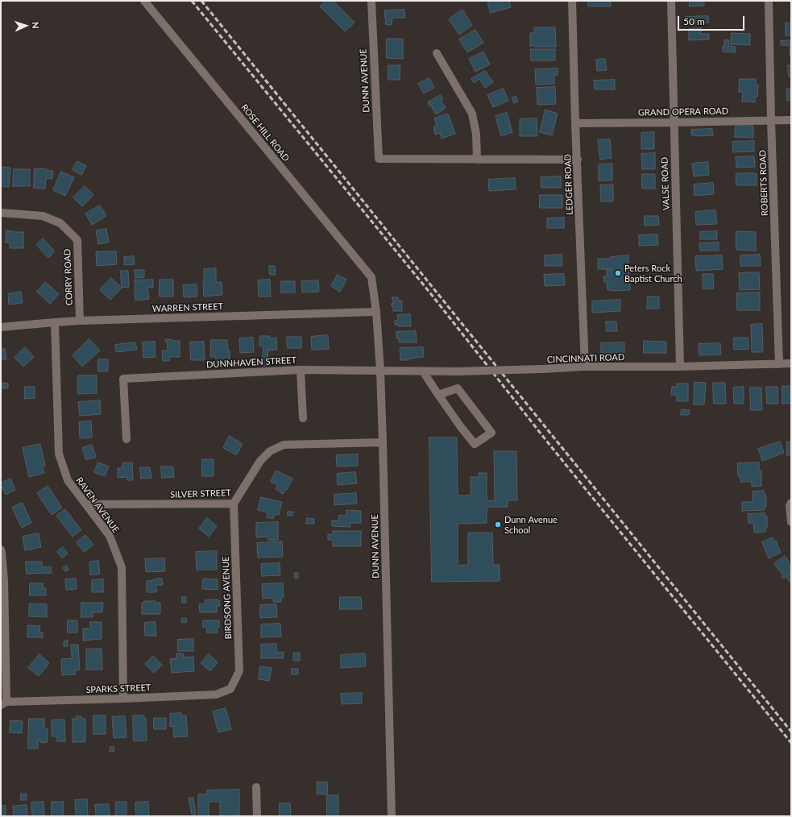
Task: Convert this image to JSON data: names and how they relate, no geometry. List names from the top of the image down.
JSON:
{
  "streets": {
    "street": [
      "DUNN AVENUE",
      "GRAND OPERA ROAD",
      "ROSE HILL ROAD",
      "ROBERTS ROAD",
      "VALSE ROAD",
      "LEDGER ROAD",
      "CORRY ROAD",
      "WARREN STREET",
      "CINCINNATI ROAD",
      "DUNNHAVEN STREET",
      "SILVER STREET",
      "RAVEN AVENUE",
      "BIRDSONG AVENUE",
      "SPARKS STREET"
    ]
  },
  "crossings": [
    ["DUNN AVENUE", "ROSE HILL ROAD"],
    ["DUNN AVENUE", "WARREN STREET"],
    ["DUNN AVENUE", "CINCINNATI ROAD"],
    ["DUNN AVENUE", "DUNNHAVEN STREET"],
    ["DUNN AVENUE", "SILVER STREET"],
    ["GRAND OPERA ROAD", "ROBERTS ROAD"],
    ["GRAND OPERA ROAD", "VALSE ROAD"],
    ["GRAND OPERA ROAD", "LEDGER ROAD"],
    ["ROBERTS ROAD", "CINCINNATI ROAD"],
    ["VALSE ROAD", "CINCINNATI ROAD"],
    ["LEDGER ROAD", "CINCINNATI ROAD"],
    ["CORRY ROAD", "WARREN STREET"],
    ["WARREN STREET", "RAVEN AVENUE"],
    ["CINCINNATI ROAD", "DUNNHAVEN STREET"],
    ["SILVER STREET", "RAVEN AVENUE"],
    ["SILVER STREET", "BIRDSONG AVENUE"],
    ["RAVEN AVENUE", "SPARKS STREET"],
    ["BIRDSONG AVENUE", "SPARKS STREET"]
  ],
  "places": ["Peters Rock Baptist Church", "Dunn Avenue School"],
  "scale_bar": "50 m",
  "north": "right"
}
